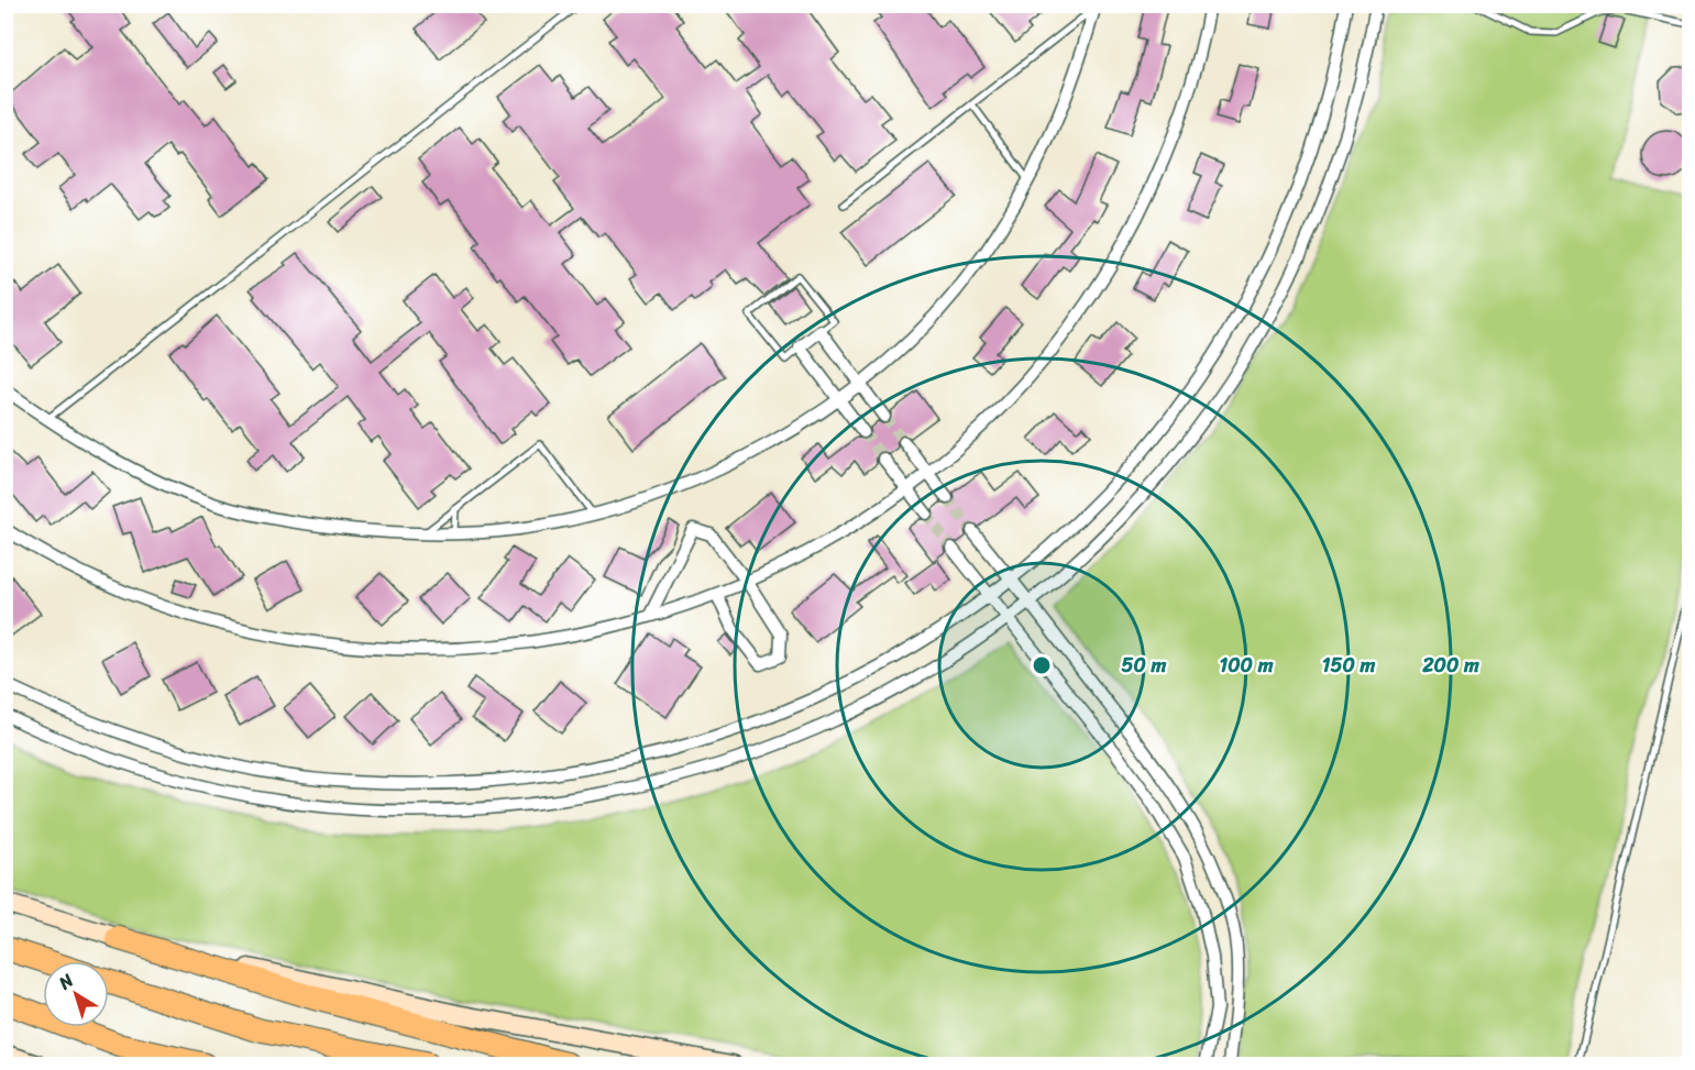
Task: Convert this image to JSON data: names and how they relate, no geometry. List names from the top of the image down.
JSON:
{
  "north": "top left",
  "rings": [
    "50 m",
    "100 m",
    "150 m",
    "200 m"
  ]
}
